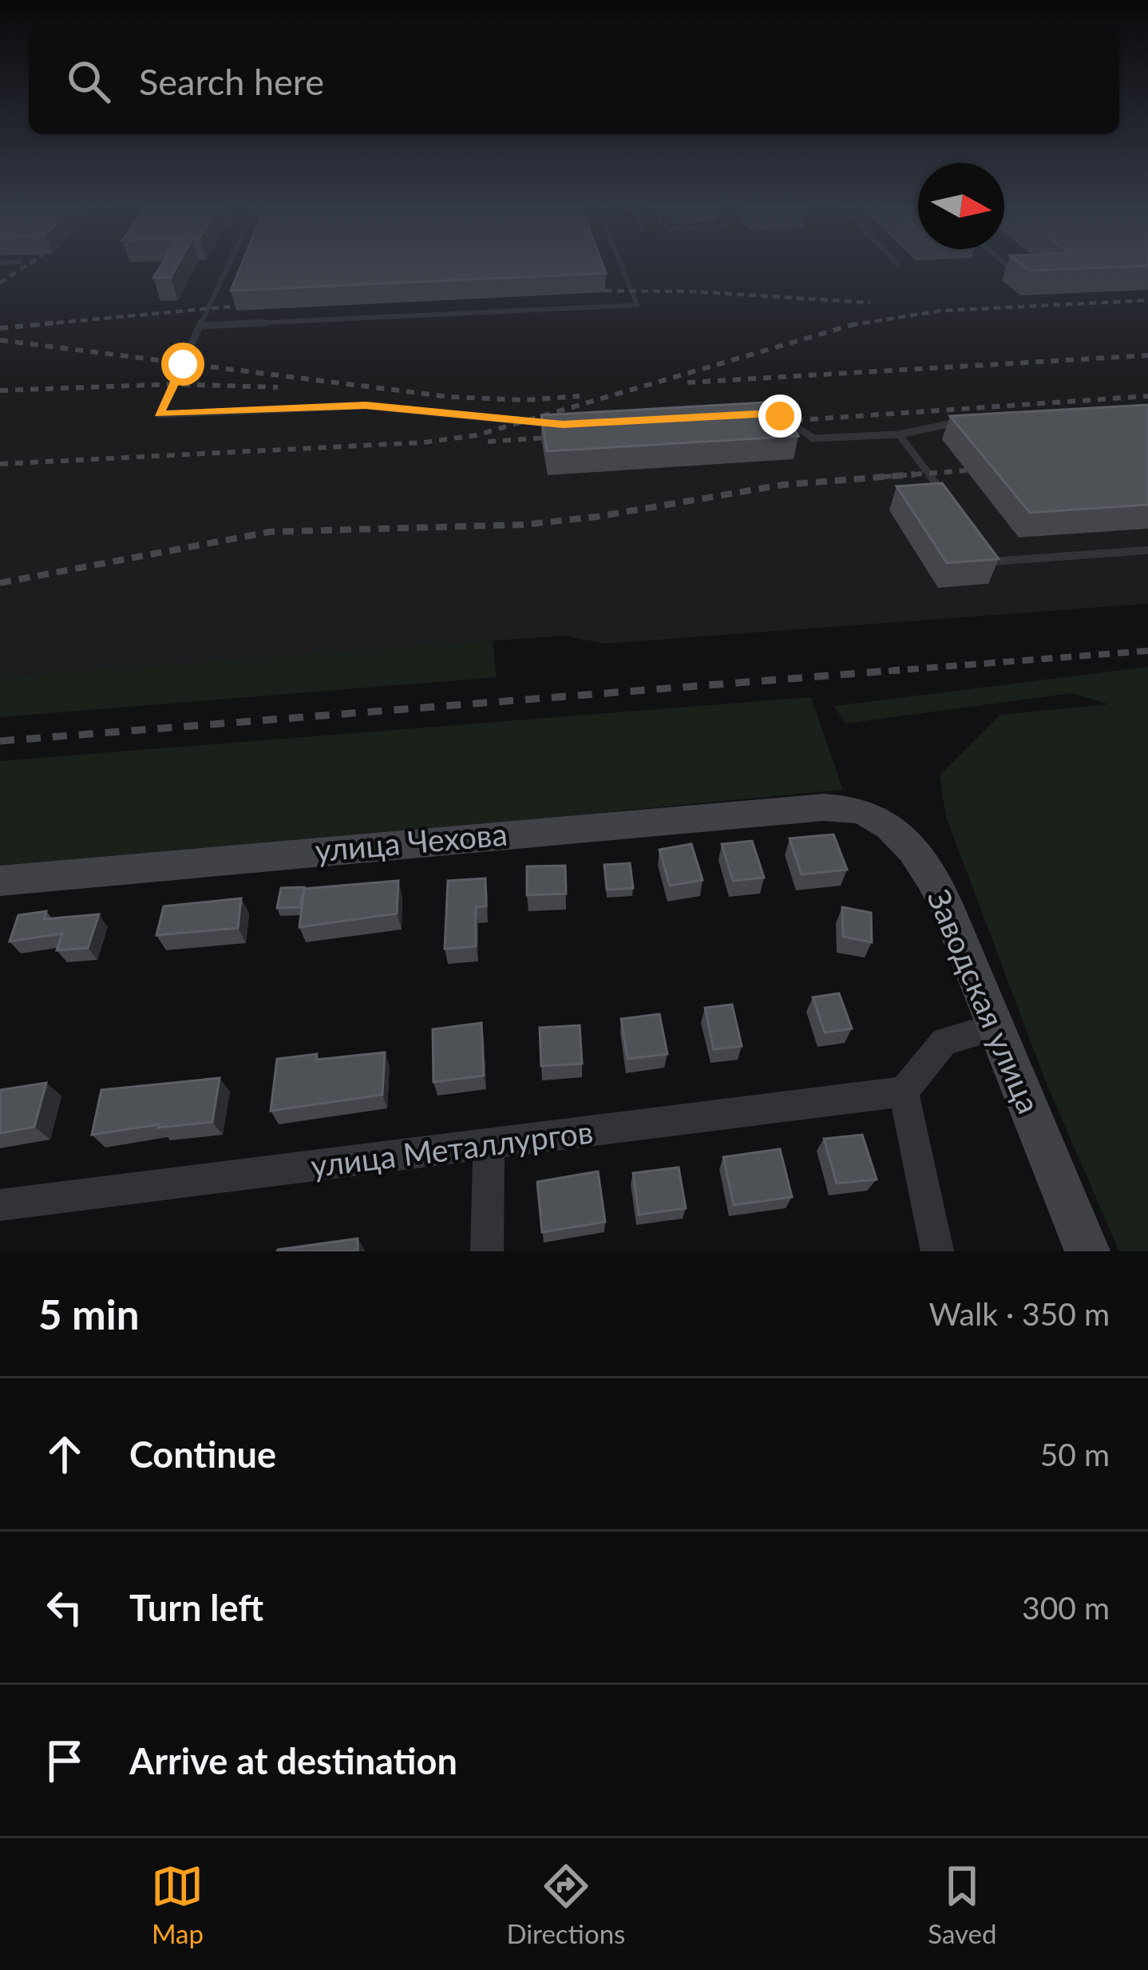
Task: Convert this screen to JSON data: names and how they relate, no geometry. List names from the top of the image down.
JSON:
{
  "streets": {
    "street": ["улица Чехова", "Заводская улица", "улица Металлургов"]
  },
  "crossings": [
    ["улица Чехова", "Заводская улица"]
  ],
  "north": "right",
  "page": {
    "search": "Search here",
    "heading": ["5 min", "Walk · 350 m"],
    "list": [
      ["Continue", "50 m"],
      ["Turn left", "300 m"],
      "Arrive at destination"
    ],
    "nav": ["Map", "Directions", "Saved"]
  }
}
